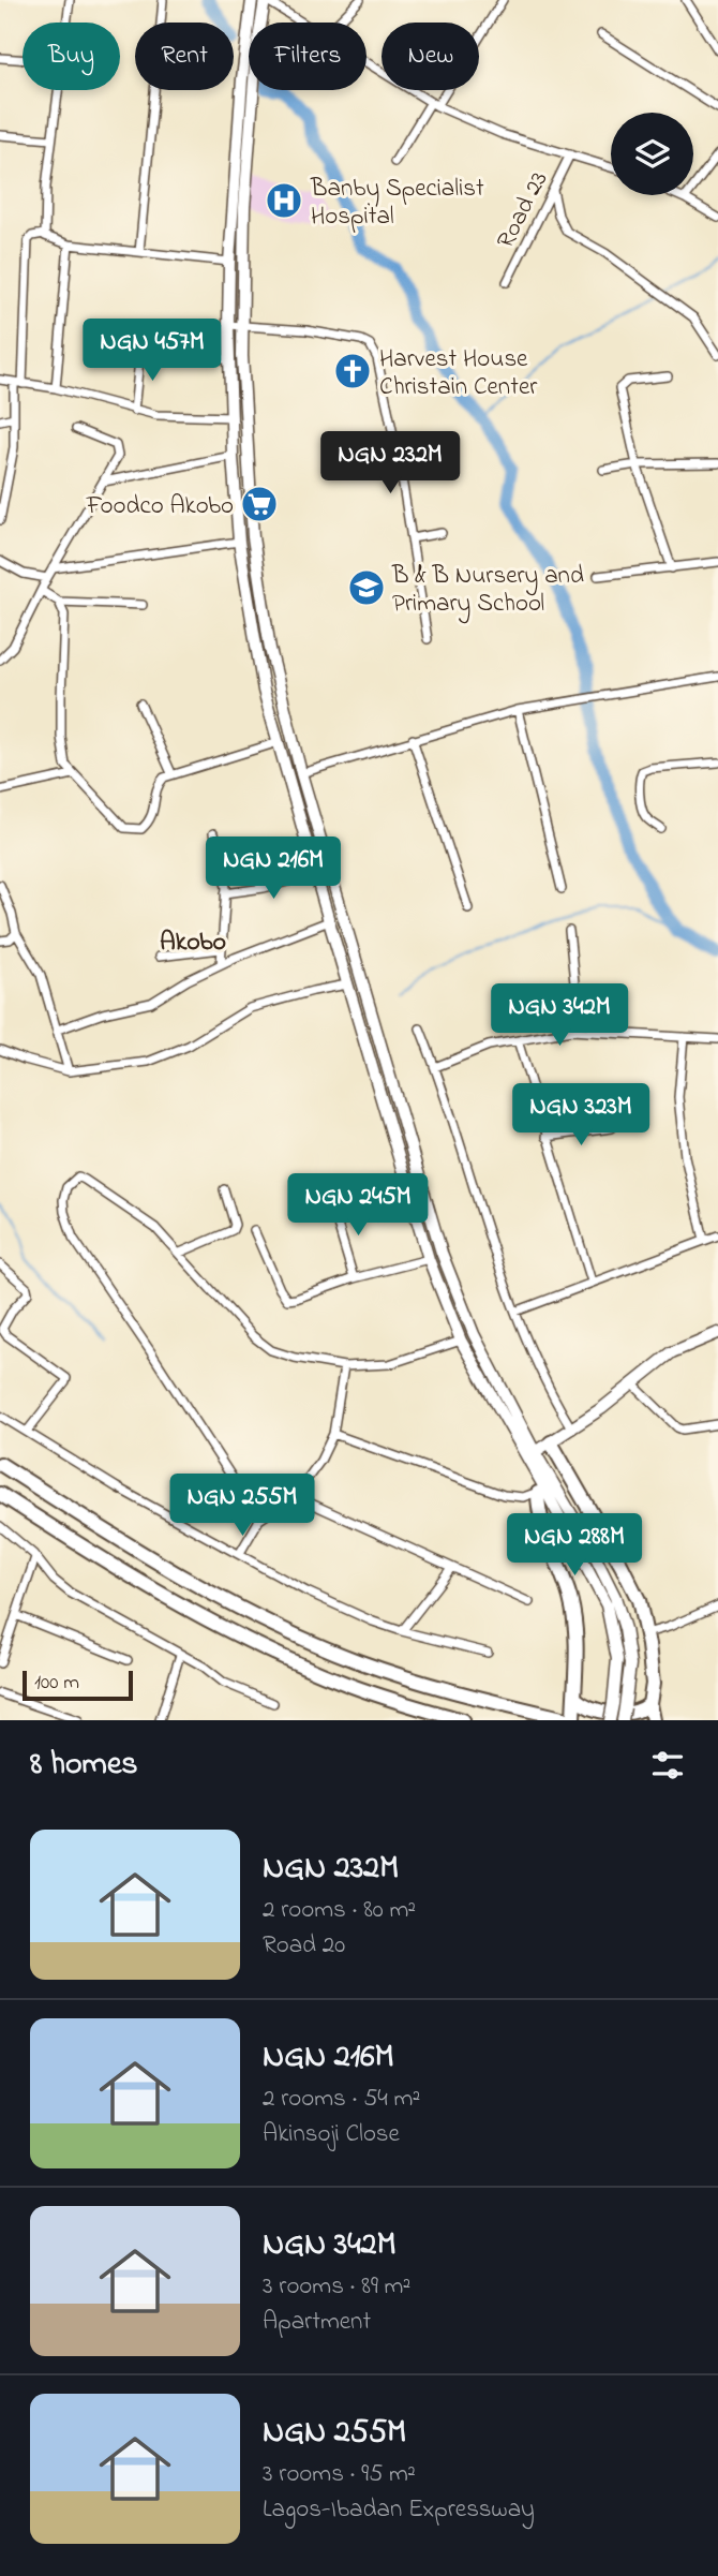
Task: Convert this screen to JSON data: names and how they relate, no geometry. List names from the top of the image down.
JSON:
{
  "streets": {
    "street": ["Road 23"]
  },
  "districts": ["Akobo"],
  "places": {
    "hospital": ["Banby Specialist Hospital"],
    "church": ["Harvest House Christain Center"],
    "supermarket": ["Foodco Akobo"],
    "school or university": ["B & B Nursery and Primary School"]
  },
  "scale_bar": "100 m",
  "page": {
    "chip": [
      "Buy",
      "Rent",
      "Filters",
      "New"
    ],
    "price": [
      "NGN 457M",
      "NGN 232M",
      "NGN 216M",
      "NGN 342M",
      "NGN 323M",
      "NGN 245M",
      "NGN 255M",
      "NGN 288M"
    ],
    "scale": "100 m",
    "heading": "8 homes",
    "list": [
      {
        "name": "NGN 232M",
        "note": "2 rooms · 80 m² · Road 20"
      },
      {
        "name": "NGN 216M",
        "note": "2 rooms · 54 m² · Akinsoji Close"
      },
      {
        "name": "NGN 342M",
        "note": "3 rooms · 89 m² · Apartment"
      },
      {
        "name": "NGN 255M",
        "note": "3 rooms · 95 m² · Lagos-Ibadan Expressway"
      }
    ]
  }
}
